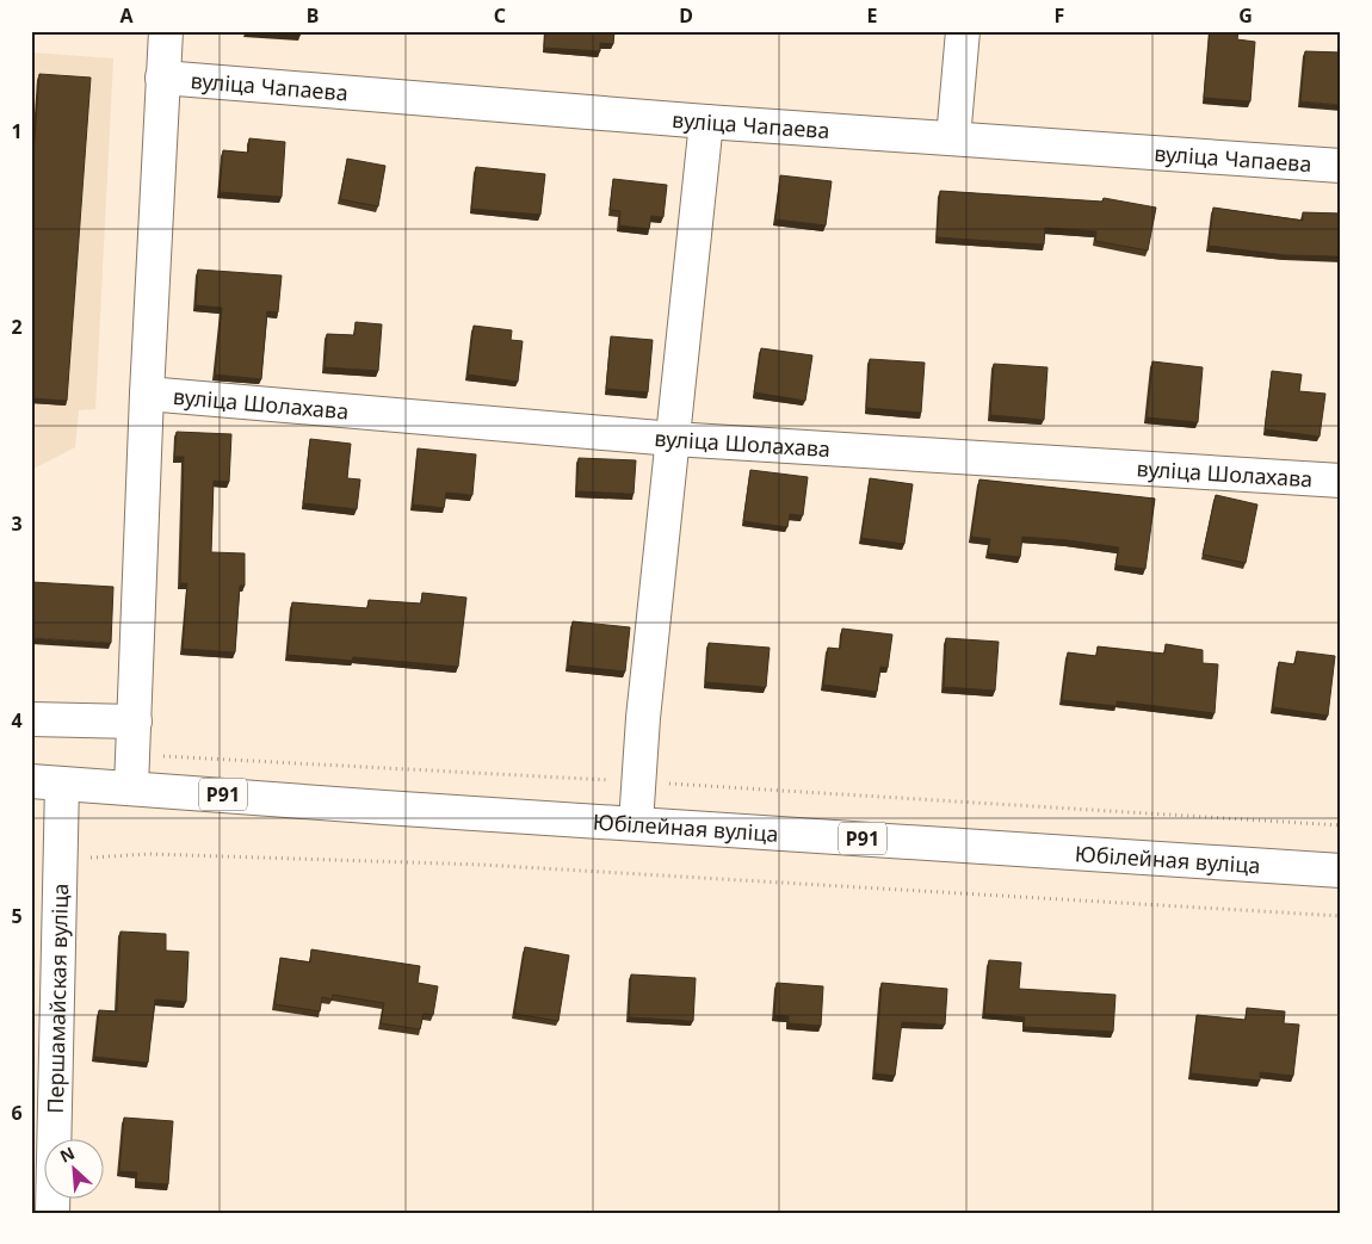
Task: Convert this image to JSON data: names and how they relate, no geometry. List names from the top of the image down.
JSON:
{
  "streets": {
    "street": [
      "вуліца Чапаева",
      "вуліца Шолахава",
      "Р91",
      "Юбілейная вуліца",
      "Першамайская вуліца"
    ]
  },
  "crossings": [
    ["Юбілейная вуліца", "Першамайская вуліца"]
  ],
  "north": "top left",
  "grid": {
    "columns": [
      "A",
      "B",
      "C",
      "D",
      "E",
      "F",
      "G"
    ],
    "rows": [
      "1",
      "2",
      "3",
      "4",
      "5",
      "6"
    ]
  }
}
